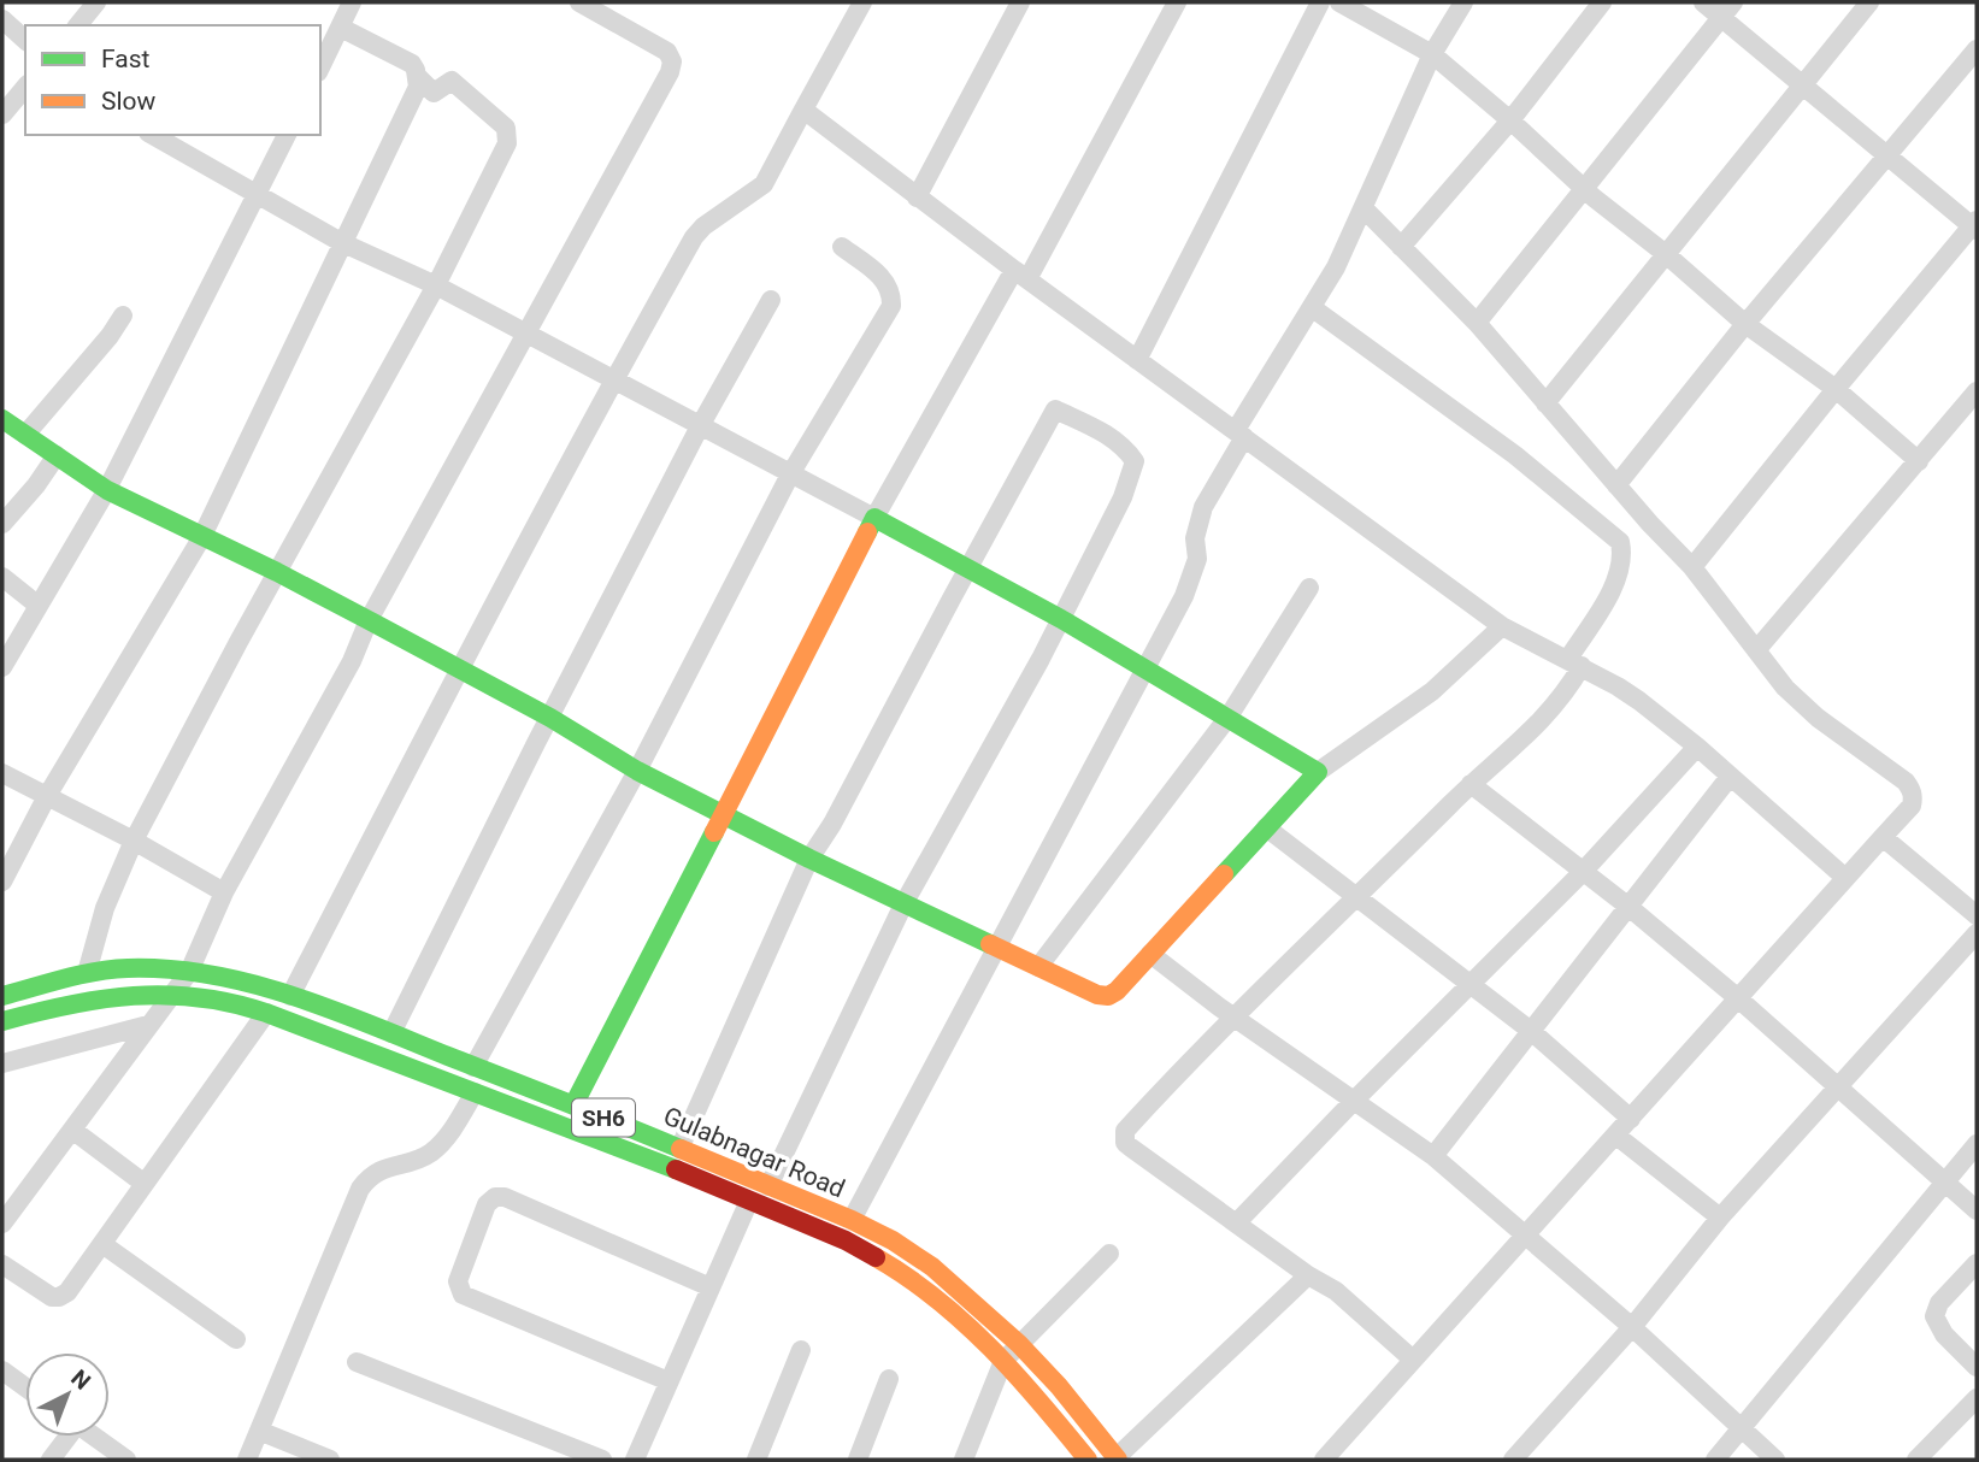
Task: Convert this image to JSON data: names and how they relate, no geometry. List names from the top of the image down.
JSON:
{
  "streets": {
    "street": ["SH6", "Gulabnagar Road"]
  },
  "legend": ["Fast", "Slow"],
  "north": "top right"
}
